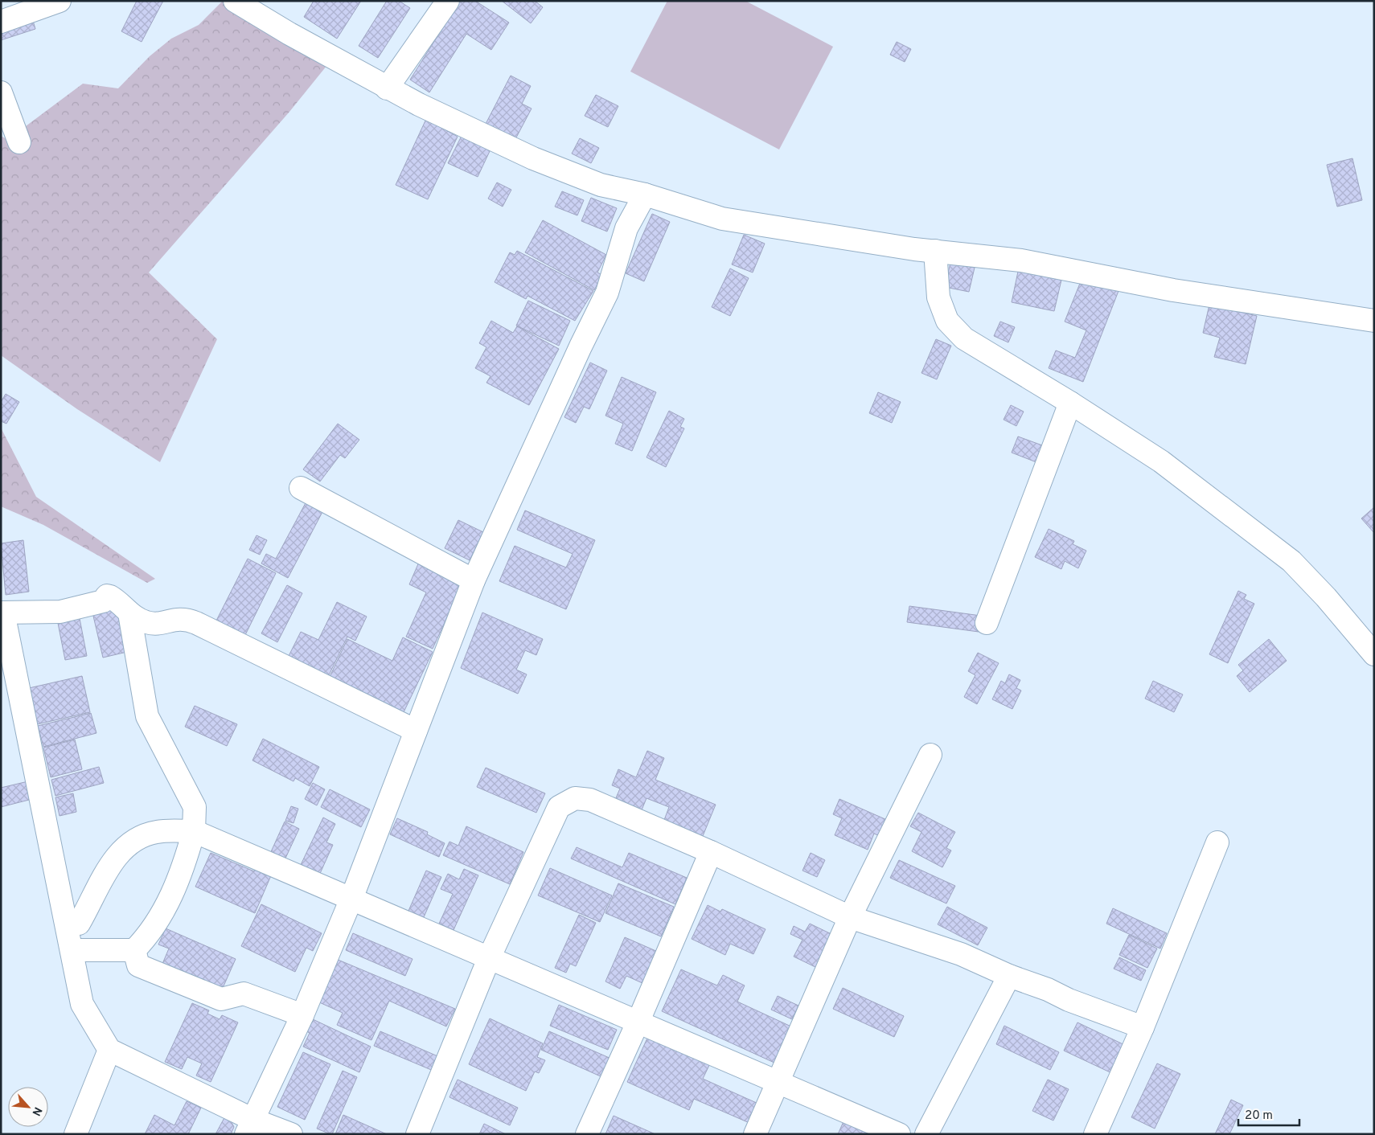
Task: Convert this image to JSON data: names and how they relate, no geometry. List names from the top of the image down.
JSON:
{
  "scale_bar": "20 m",
  "north": "bottom right"
}
